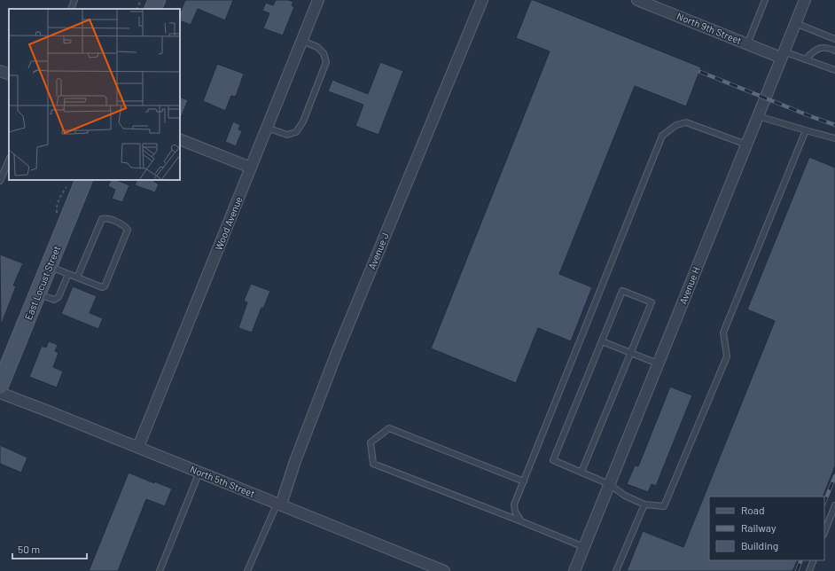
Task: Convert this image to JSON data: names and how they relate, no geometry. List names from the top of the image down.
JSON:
{
  "streets": {
    "main road": ["East Locust Street"],
    "street": [
      "North 9th Street",
      "Wood Avenue",
      "Avenue J",
      "Avenue H",
      "North 5th Street"
    ]
  },
  "crossings": [
    ["North 9th Street", "Avenue H"],
    ["Wood Avenue", "North 5th Street"],
    ["Avenue J", "North 5th Street"]
  ],
  "legend": ["Road", "Railway", "Building"],
  "scale_bar": "50 m"
}
